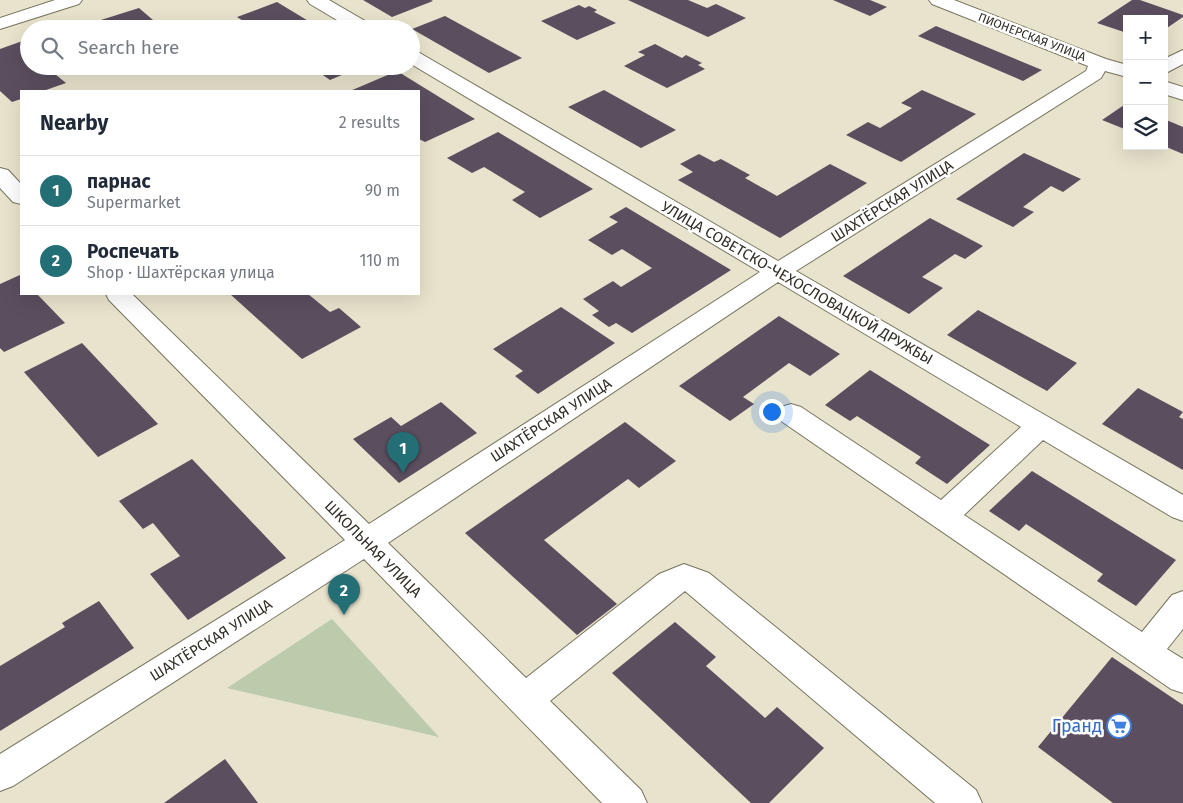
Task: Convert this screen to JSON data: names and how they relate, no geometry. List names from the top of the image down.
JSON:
{
  "streets": {
    "street": [
      "ПИОНЕРСКАЯ УЛИЦА",
      "ШАХТЁРСКАЯ УЛИЦА",
      "УЛИЦА СОВЕТСКО-ЧЕХОСЛОВАЦКОЙ ДРУЖБЫ",
      "ШКОЛЬНАЯ УЛИЦА"
    ]
  },
  "crossings": [
    ["ПИОНЕРСКАЯ УЛИЦА", "ШАХТЁРСКАЯ УЛИЦА"],
    ["ШАХТЁРСКАЯ УЛИЦА", "УЛИЦА СОВЕТСКО-ЧЕХОСЛОВАЦКОЙ ДРУЖБЫ"],
    ["ШАХТЁРСКАЯ УЛИЦА", "ШКОЛЬНАЯ УЛИЦА"]
  ],
  "places": {
    "supermarket": ["Гранд"]
  },
  "page": {
    "map_buttons": ["+", "−"],
    "search": "Search here",
    "heading": ["Nearby", "2 results"],
    "list": [
      {
        "mark": "1",
        "name": "парнас",
        "note": "Supermarket",
        "value": "90 m"
      },
      {
        "mark": "2",
        "name": "Роспечать",
        "note": "Shop · Шахтёрская улица",
        "value": "110 m"
      }
    ],
    "pins": ["1", "2"]
  }
}
